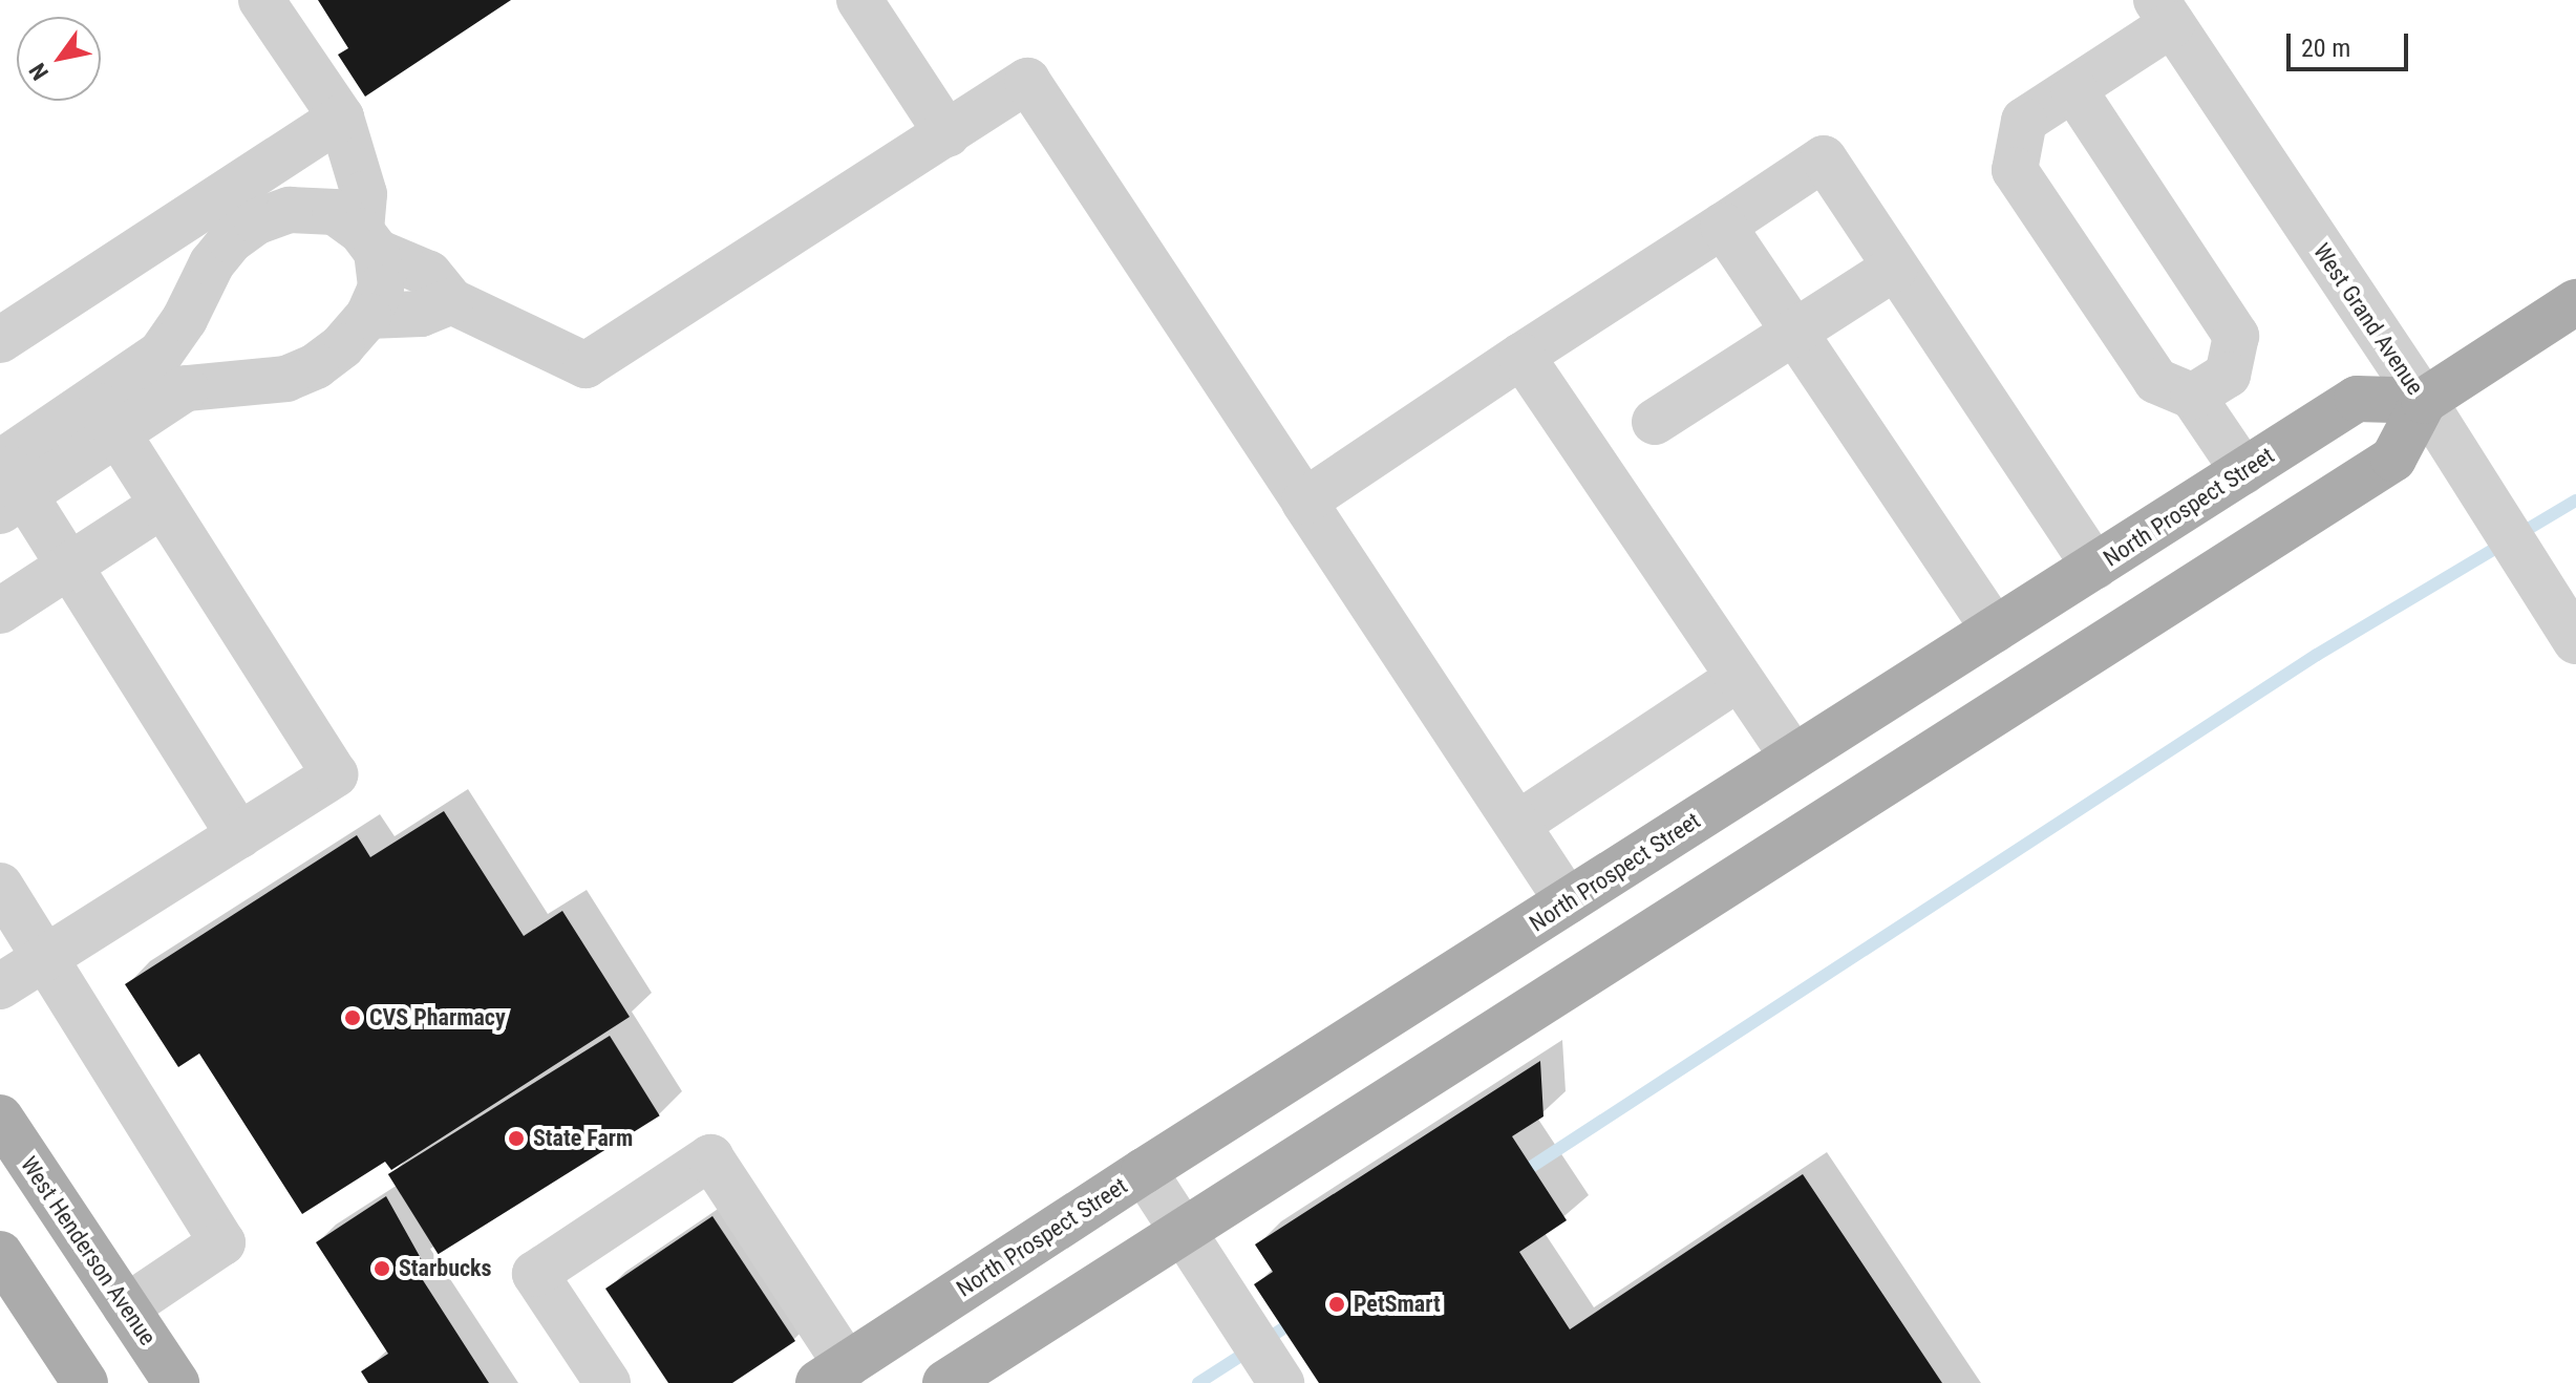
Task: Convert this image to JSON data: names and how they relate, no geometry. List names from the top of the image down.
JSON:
{
  "streets": {
    "main road": ["North Prospect Street", "West Henderson Avenue"],
    "street": ["West Grand Avenue"]
  },
  "crossings": [
    ["West Grand Avenue", "North Prospect Street"]
  ],
  "places": [
    "CVS Pharmacy",
    "State Farm",
    "Starbucks",
    "PetSmart"
  ],
  "scale_bar": "20 m",
  "north": "bottom left"
}
